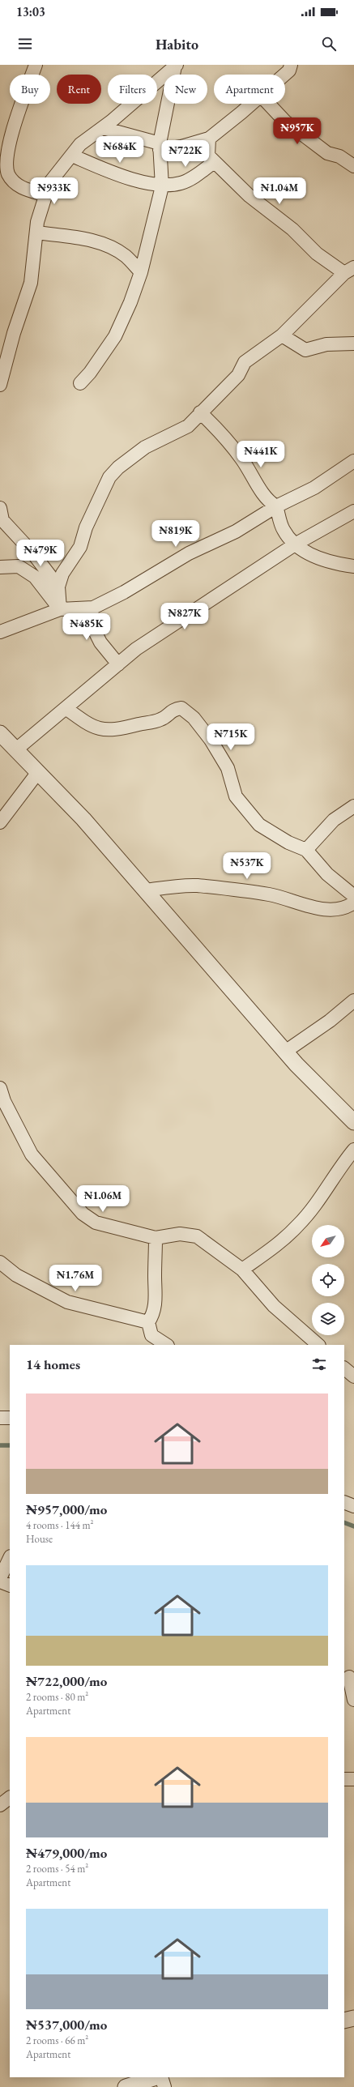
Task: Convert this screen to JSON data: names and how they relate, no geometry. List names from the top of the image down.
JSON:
{
  "north": "bottom left",
  "page": {
    "status": "13:03",
    "header": "Habito",
    "chip": [
      "Buy",
      "Rent",
      "Filters",
      "New",
      "Apartment"
    ],
    "price": [
      "₦957K",
      "₦684K",
      "₦722K",
      "₦933K",
      "₦1.04M",
      "₦441K",
      "₦819K",
      "₦479K",
      "₦827K",
      "₦485K",
      "₦715K",
      "₦537K",
      "₦1.06M",
      "₦1.76M"
    ],
    "heading": "14 homes",
    "list": [
      {
        "name": "₦957,000/mo",
        "note": "4 rooms · 144 m² · House"
      },
      {
        "name": "₦722,000/mo",
        "note": "2 rooms · 80 m² · Apartment"
      },
      {
        "name": "₦479,000/mo",
        "note": "2 rooms · 54 m² · Apartment"
      },
      {
        "name": "₦537,000/mo",
        "note": "2 rooms · 66 m² · Apartment"
      }
    ]
  }
}
